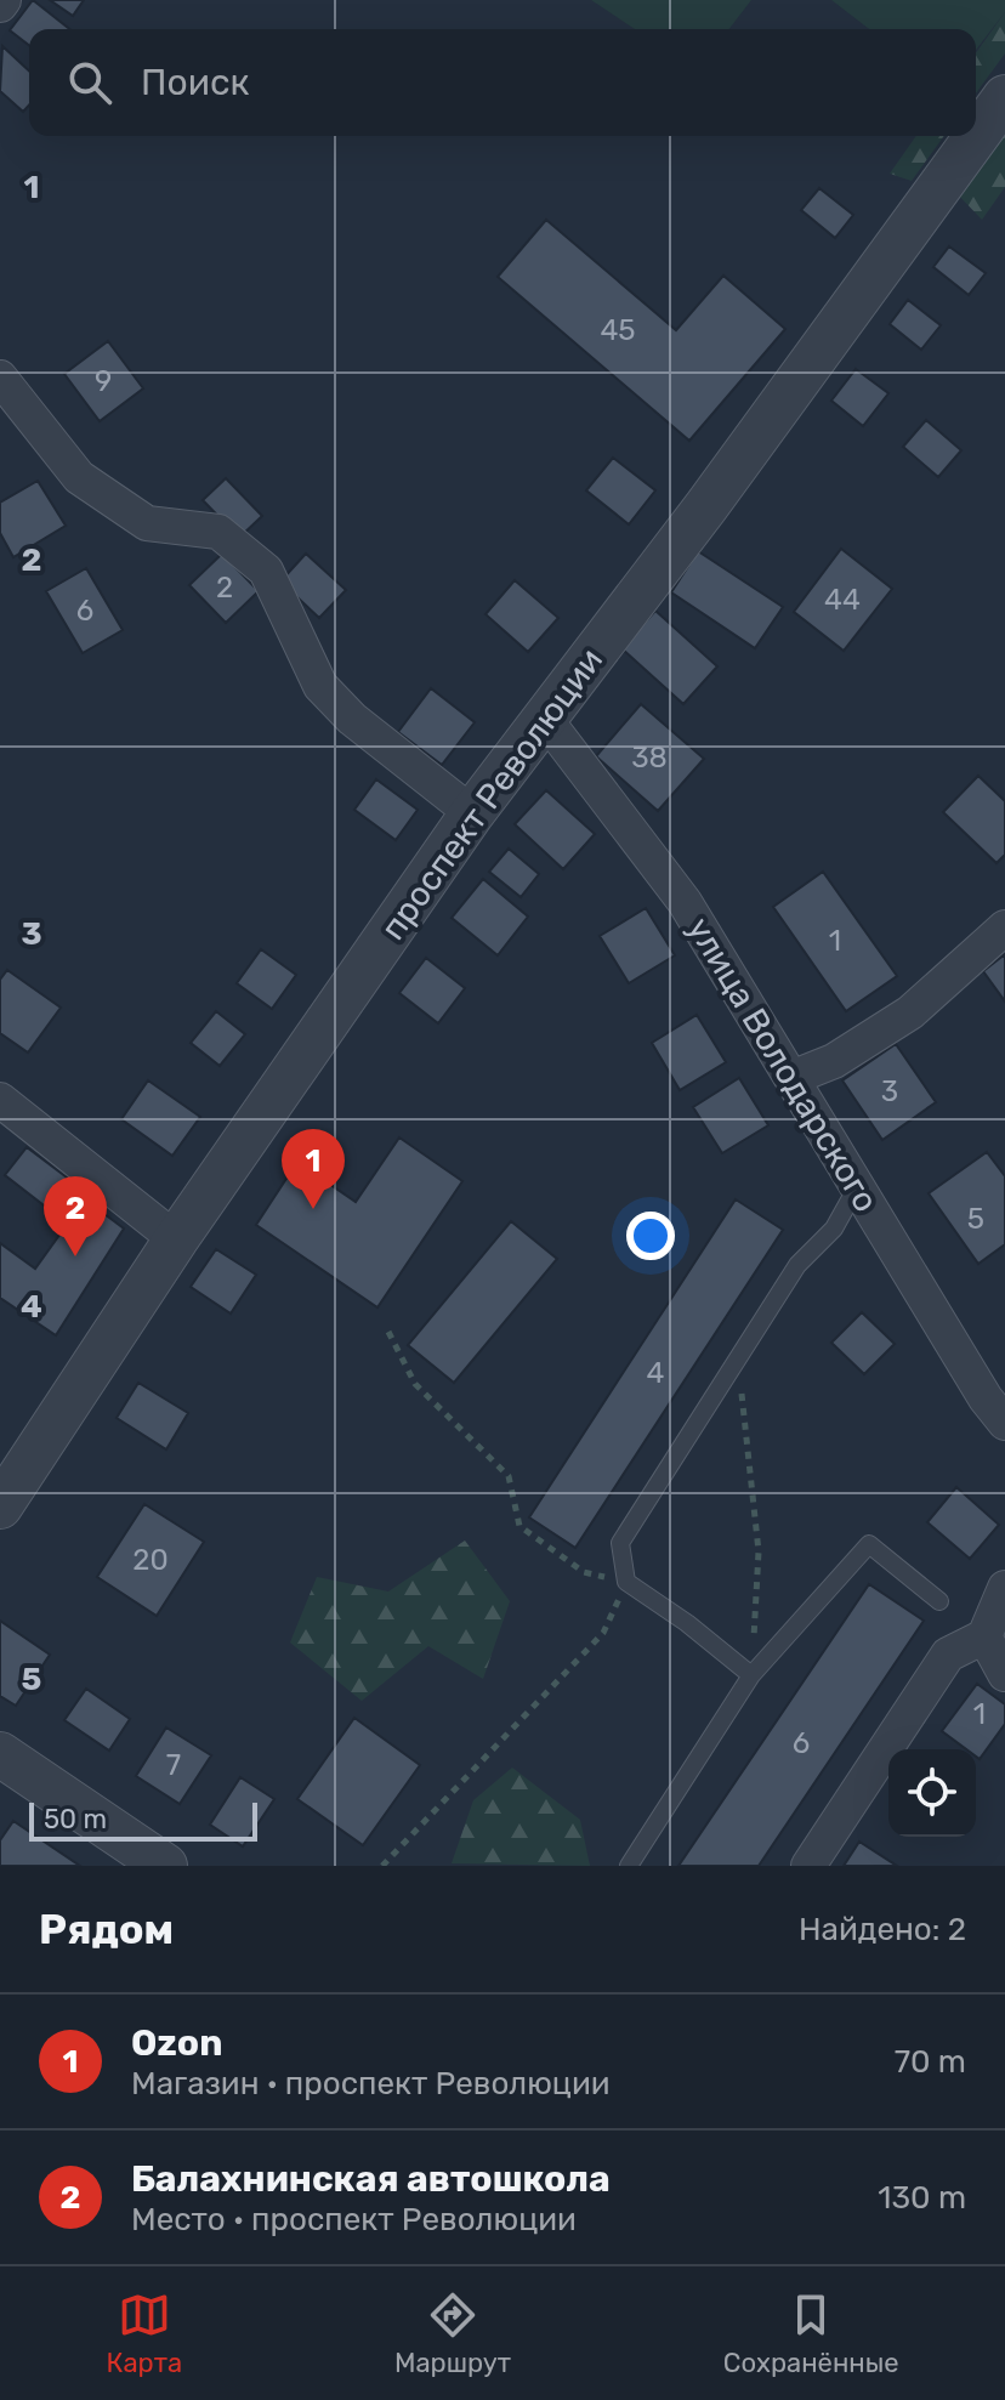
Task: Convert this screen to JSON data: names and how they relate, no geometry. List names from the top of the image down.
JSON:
{
  "streets": {
    "street": ["проспект Революции", "улица Володарского"]
  },
  "crossings": [
    ["проспект Революции", "улица Володарского"]
  ],
  "house_numbers": [
    "45",
    "9",
    "2",
    "44",
    "6",
    "38",
    "1",
    "3",
    "5",
    "4",
    "20",
    "1",
    "6",
    "7"
  ],
  "scale_bar": "50 m",
  "page": {
    "search": "Поиск",
    "pins": ["1", "2"],
    "scale": "50 m",
    "heading": ["Рядом", "Найдено: 2"],
    "list": [
      {
        "mark": "1",
        "name": "Ozon",
        "note": "Магазин · проспект Революции",
        "value": "70 m"
      },
      {
        "mark": "2",
        "name": "Балахнинская автошкола",
        "note": "Место · проспект Революции",
        "value": "130 m"
      }
    ],
    "nav": ["Карта", "Маршрут", "Сохранённые"]
  },
  "grid": {
    "rows": [
      "1",
      "2",
      "3",
      "4",
      "5"
    ]
  }
}
